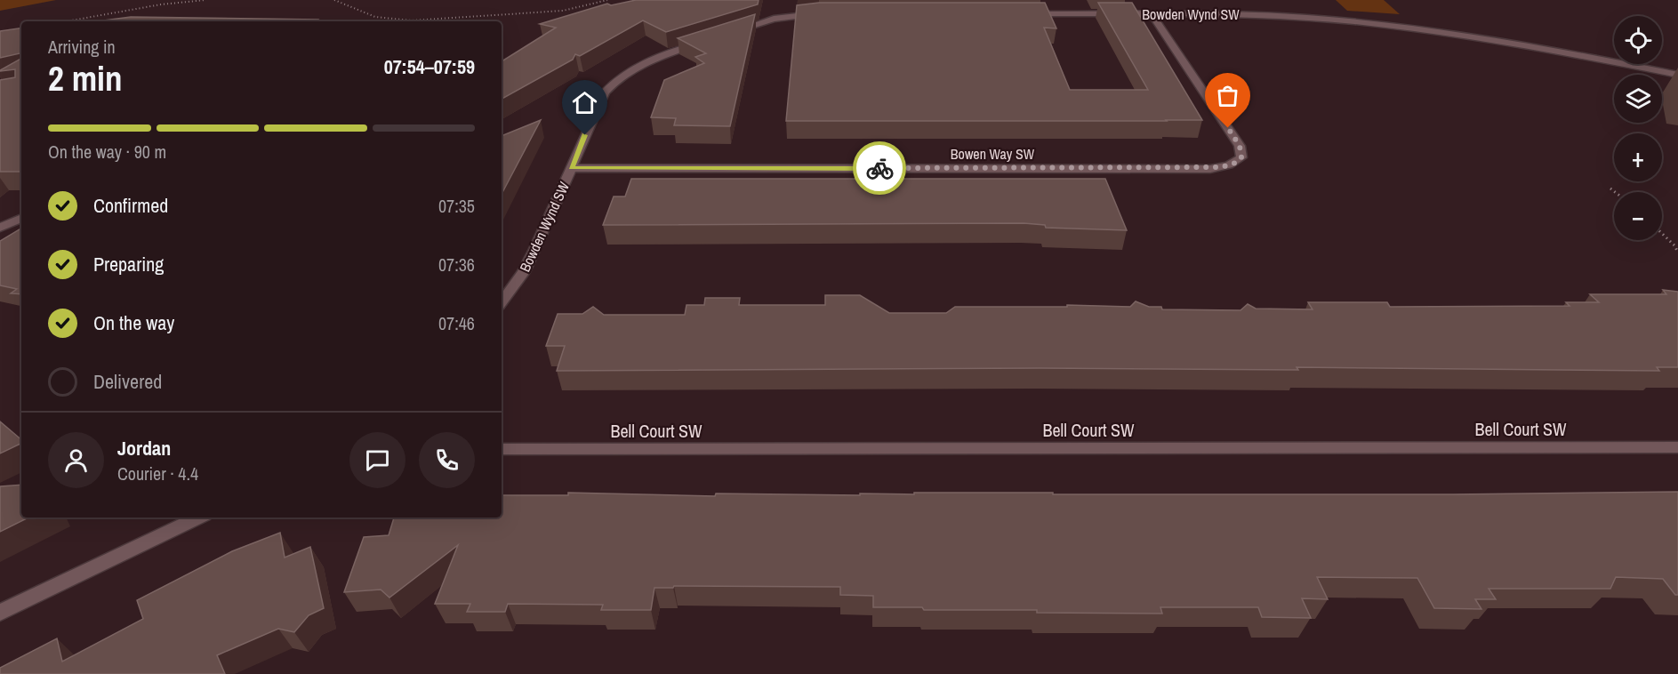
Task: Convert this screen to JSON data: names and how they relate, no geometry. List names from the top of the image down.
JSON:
{
  "streets": {
    "street": ["Bowden Wynd SW", "Bowen Way SW", "Bell Court SW"]
  },
  "crossings": [
    ["Bowden Wynd SW", "Bowen Way SW"]
  ],
  "page": {
    "map_buttons": ["+", "−"],
    "heading": ["2 min", "Arriving in", "07:54–07:59"],
    "panel": ["Jordan", "Courier · 4.4"],
    "bar": "On the way · 90 m",
    "list": [
      ["Confirmed", "07:35"],
      ["Preparing", "07:36"],
      ["On the way", "07:46"],
      "Delivered"
    ]
  }
}
